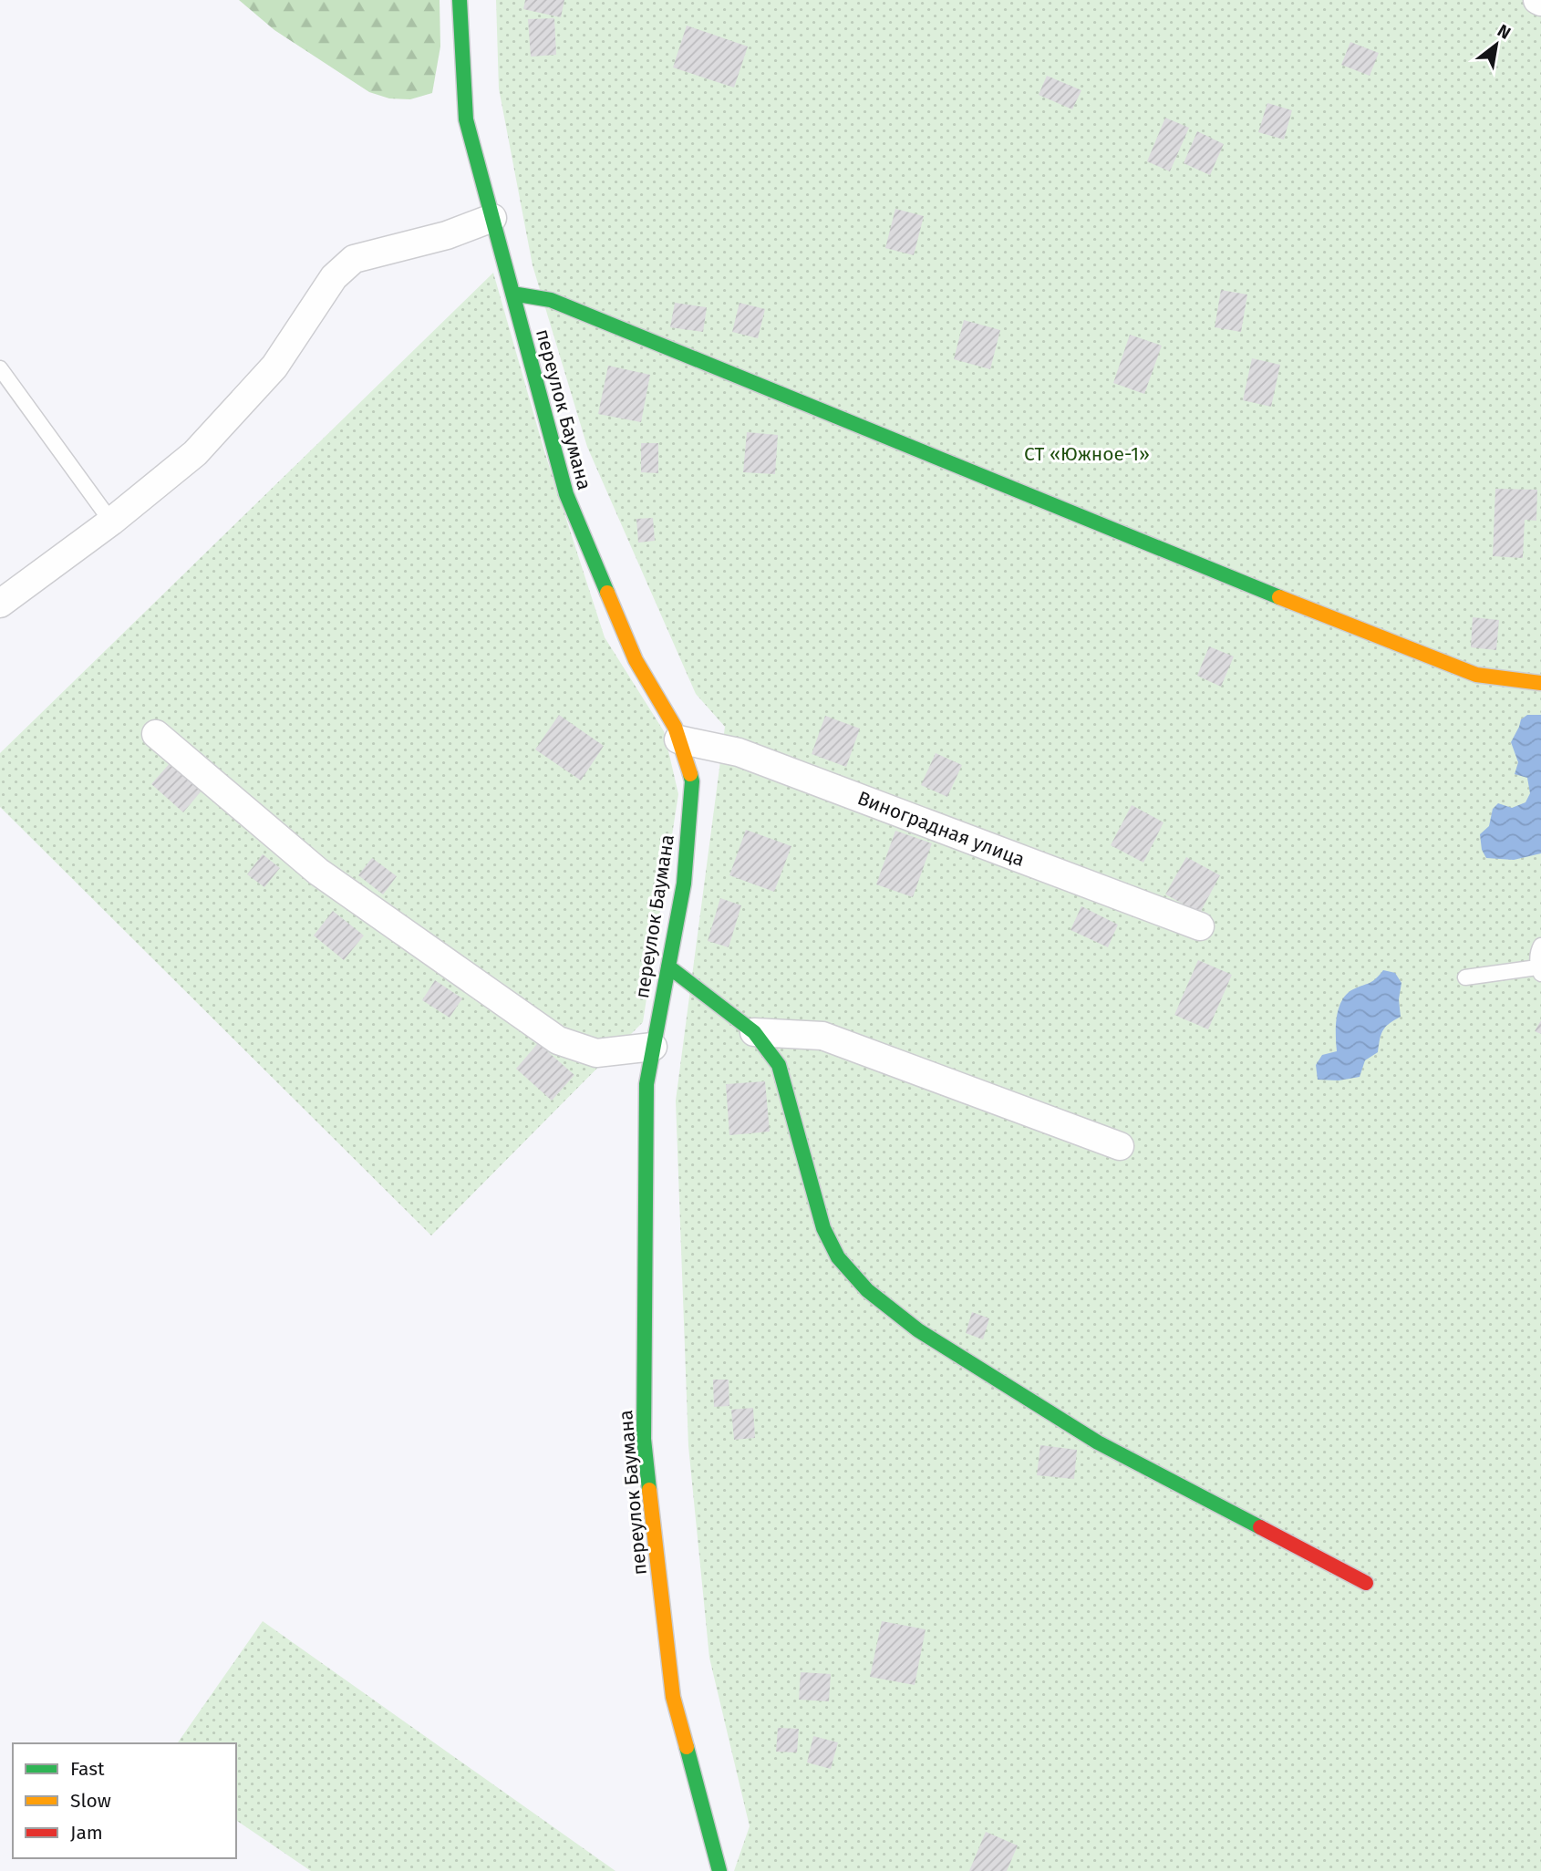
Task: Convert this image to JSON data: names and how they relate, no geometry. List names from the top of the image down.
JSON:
{
  "streets": {
    "street": ["переулок Баумана", "Виноградная улица"]
  },
  "crossings": [
    ["переулок Баумана", "Виноградная улица"]
  ],
  "parks": ["СТ «Южное-1»"],
  "legend": ["Fast", "Slow", "Jam"],
  "north": "top right"
}
